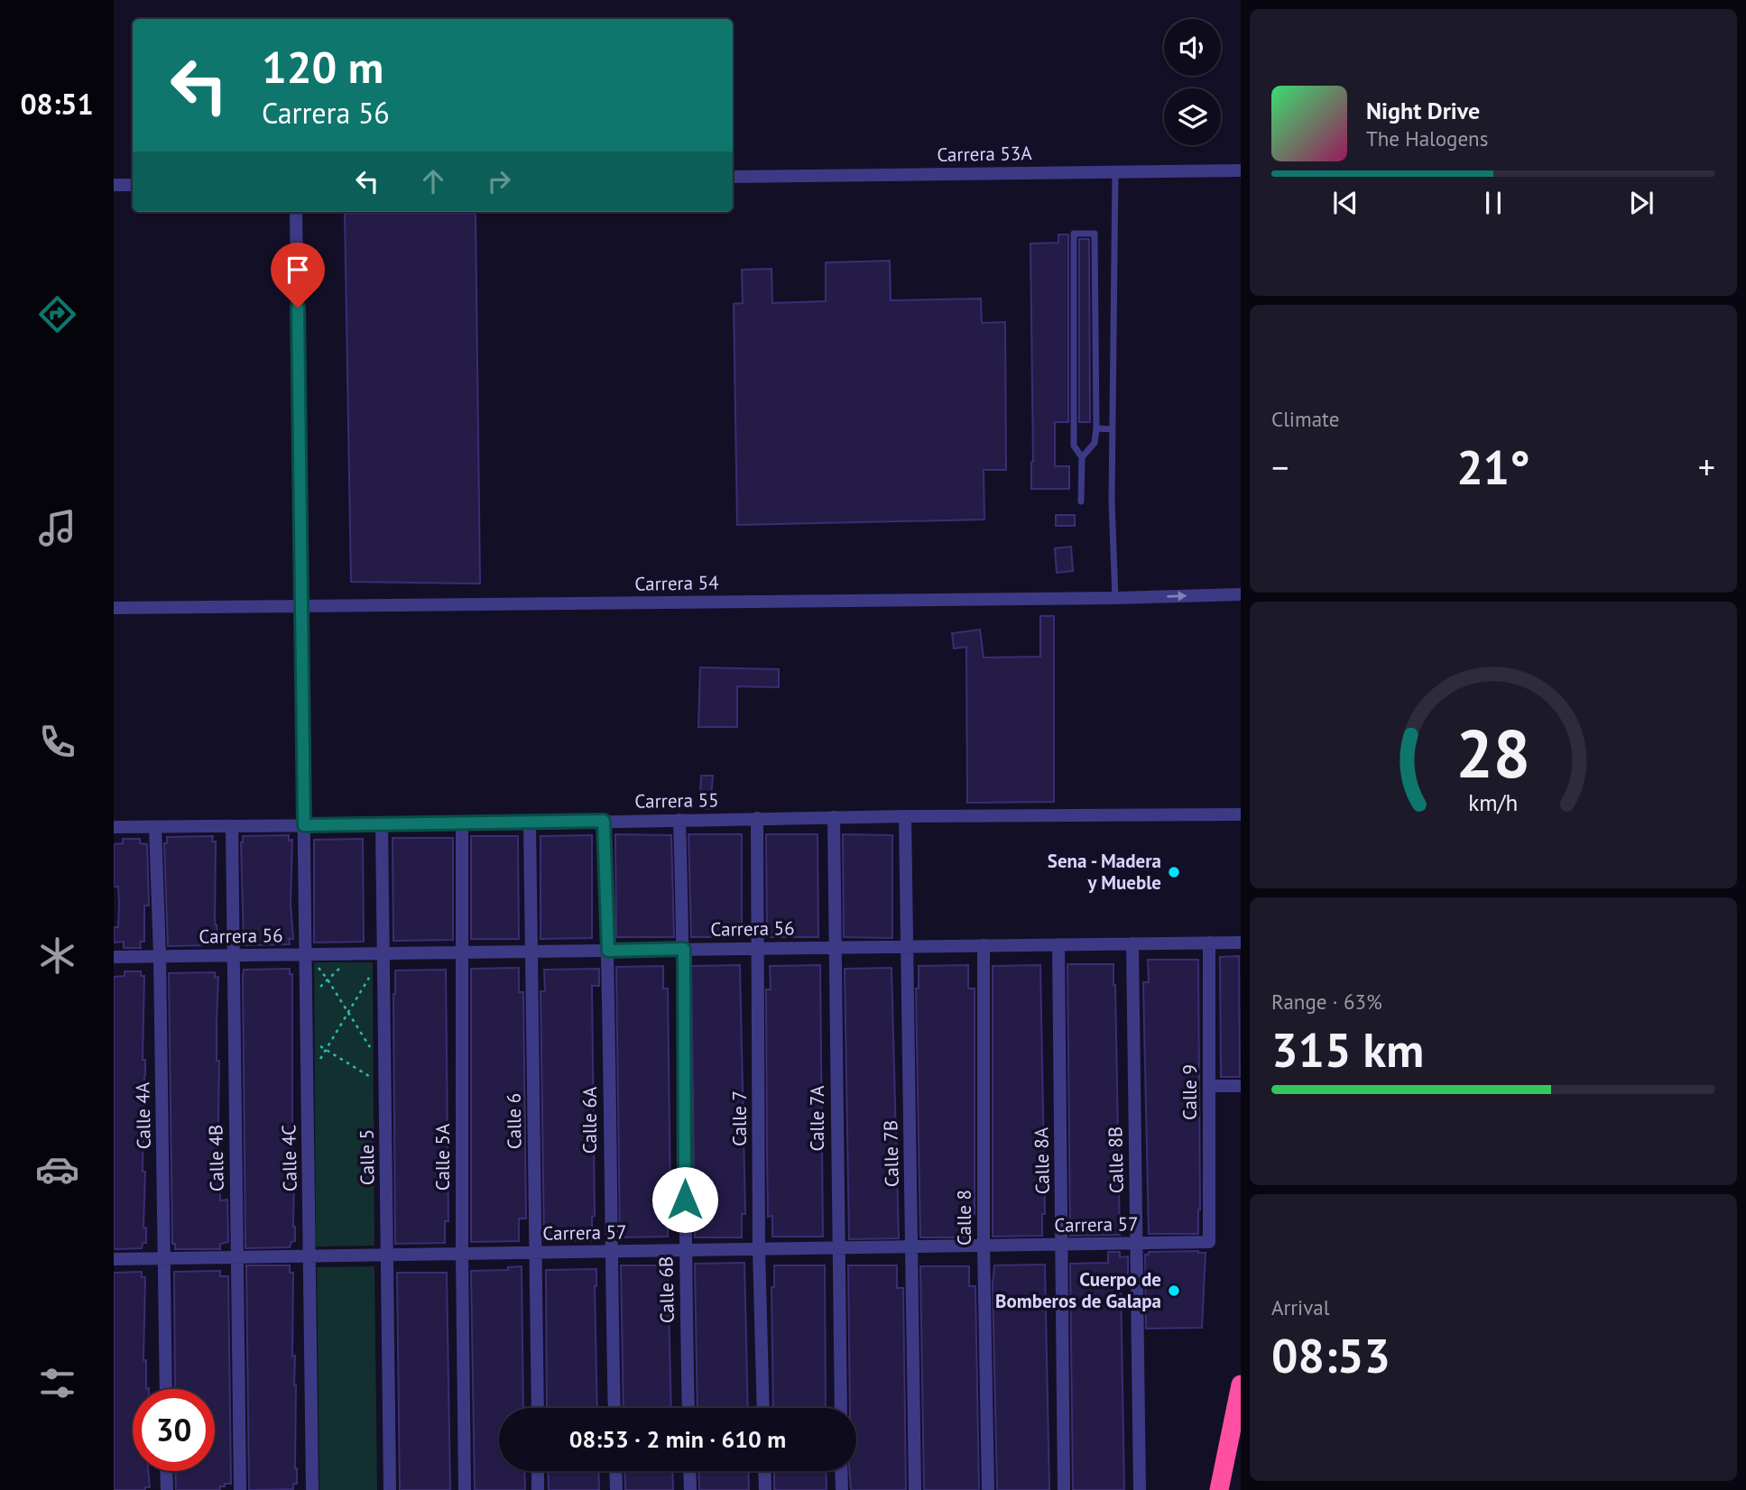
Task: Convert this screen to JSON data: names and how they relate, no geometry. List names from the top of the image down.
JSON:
{
  "streets": {
    "street": [
      "Carrera 53A",
      "Carrera 54",
      "Carrera 55",
      "Carrera 56",
      "Calle 9",
      "Calle 4A",
      "Calle 7",
      "Calle 7A",
      "Calle 6A",
      "Calle 6",
      "Calle 7B",
      "Calle 5",
      "Calle 5A",
      "Calle 4B",
      "Calle 4C",
      "Calle 8B",
      "Calle 8A",
      "Calle 8",
      "Carrera 57",
      "Calle 6B"
    ]
  },
  "crossings": [
    ["Carrera 54", "Calle 4C"],
    ["Carrera 55", "Calle 4A"],
    ["Carrera 55", "Calle 7"],
    ["Carrera 55", "Calle 7A"],
    ["Carrera 55", "Calle 6A"],
    ["Carrera 55", "Calle 6"],
    ["Carrera 55", "Calle 7B"],
    ["Carrera 55", "Calle 5"],
    ["Carrera 55", "Calle 5A"],
    ["Carrera 55", "Calle 4B"],
    ["Carrera 55", "Calle 4C"],
    ["Carrera 55", "Calle 6B"],
    ["Carrera 56", "Calle 9"],
    ["Carrera 56", "Calle 4A"],
    ["Carrera 56", "Calle 7"],
    ["Carrera 56", "Calle 7A"],
    ["Carrera 56", "Calle 6A"],
    ["Carrera 56", "Calle 6"],
    ["Carrera 56", "Calle 7B"],
    ["Carrera 56", "Calle 5"],
    ["Carrera 56", "Calle 5A"],
    ["Carrera 56", "Calle 4B"],
    ["Carrera 56", "Calle 4C"],
    ["Carrera 56", "Calle 8B"],
    ["Carrera 56", "Calle 8A"],
    ["Carrera 56", "Calle 8"],
    ["Carrera 56", "Calle 6B"],
    ["Calle 9", "Carrera 57"],
    ["Calle 4A", "Carrera 57"],
    ["Calle 7", "Carrera 57"],
    ["Calle 7A", "Carrera 57"],
    ["Calle 6A", "Carrera 57"],
    ["Calle 6", "Carrera 57"],
    ["Calle 7B", "Carrera 57"],
    ["Calle 5", "Carrera 57"],
    ["Calle 5A", "Carrera 57"],
    ["Calle 4B", "Carrera 57"],
    ["Calle 4C", "Carrera 57"],
    ["Calle 8B", "Carrera 57"],
    ["Calle 8A", "Carrera 57"],
    ["Calle 8", "Carrera 57"],
    ["Carrera 57", "Calle 6B"]
  ],
  "places": ["Sena - Madera y Mueble", "Cuerpo de Bomberos de Galapa"],
  "page": {
    "tabs": "08:51",
    "turn": ["120 m", "Carrera 56"],
    "song": ["Night Drive", "The Halogens"],
    "tile": [
      "Climate",
      ["Range · 63%", "315 km"],
      ["Arrival", "08:53"]
    ],
    "heat": ["−", "21°", "+"],
    "limit": "30",
    "trip": "08:53 · 2 min · 610 m",
    "gauge": ["28", "km/h"]
  }
}
